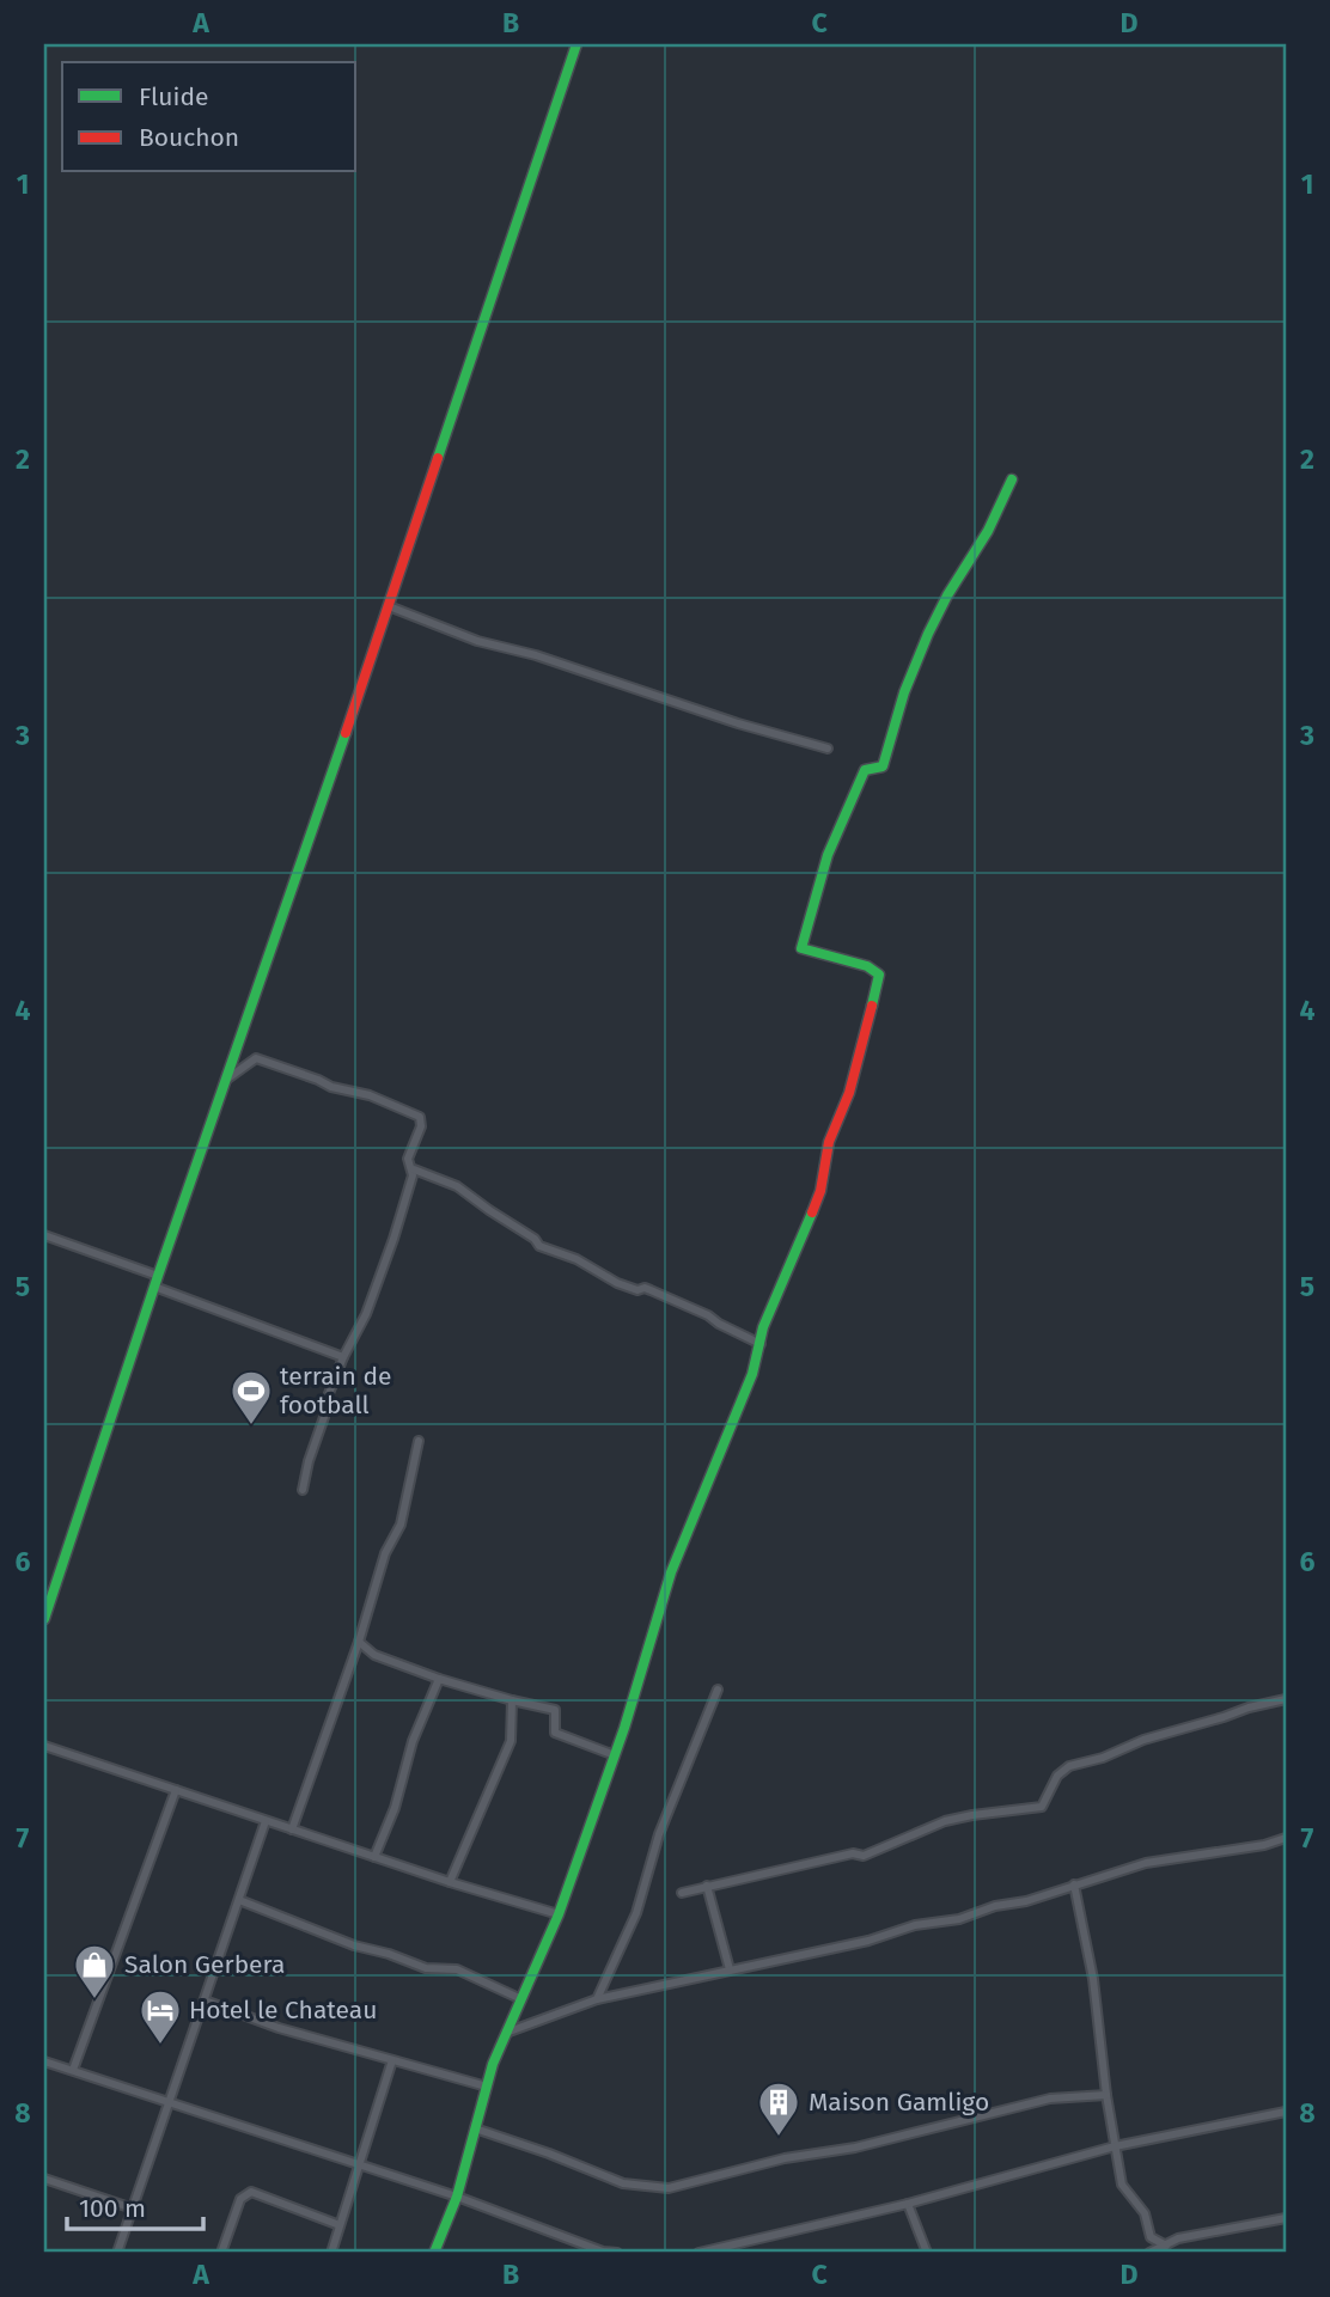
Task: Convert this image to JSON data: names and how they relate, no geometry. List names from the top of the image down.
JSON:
{
  "places": {
    "sports": ["terrain de football"],
    "shop": ["Salon Gerbera"],
    "hotel": ["Hotel le Chateau"],
    "building": ["Maison Gamligo"]
  },
  "legend": ["Fluide", "Bouchon"],
  "scale_bar": "100 m",
  "grid": {
    "columns": [
      "A",
      "B",
      "C",
      "D"
    ],
    "rows": [
      "1",
      "2",
      "3",
      "4",
      "5",
      "6",
      "7",
      "8"
    ]
  }
}
